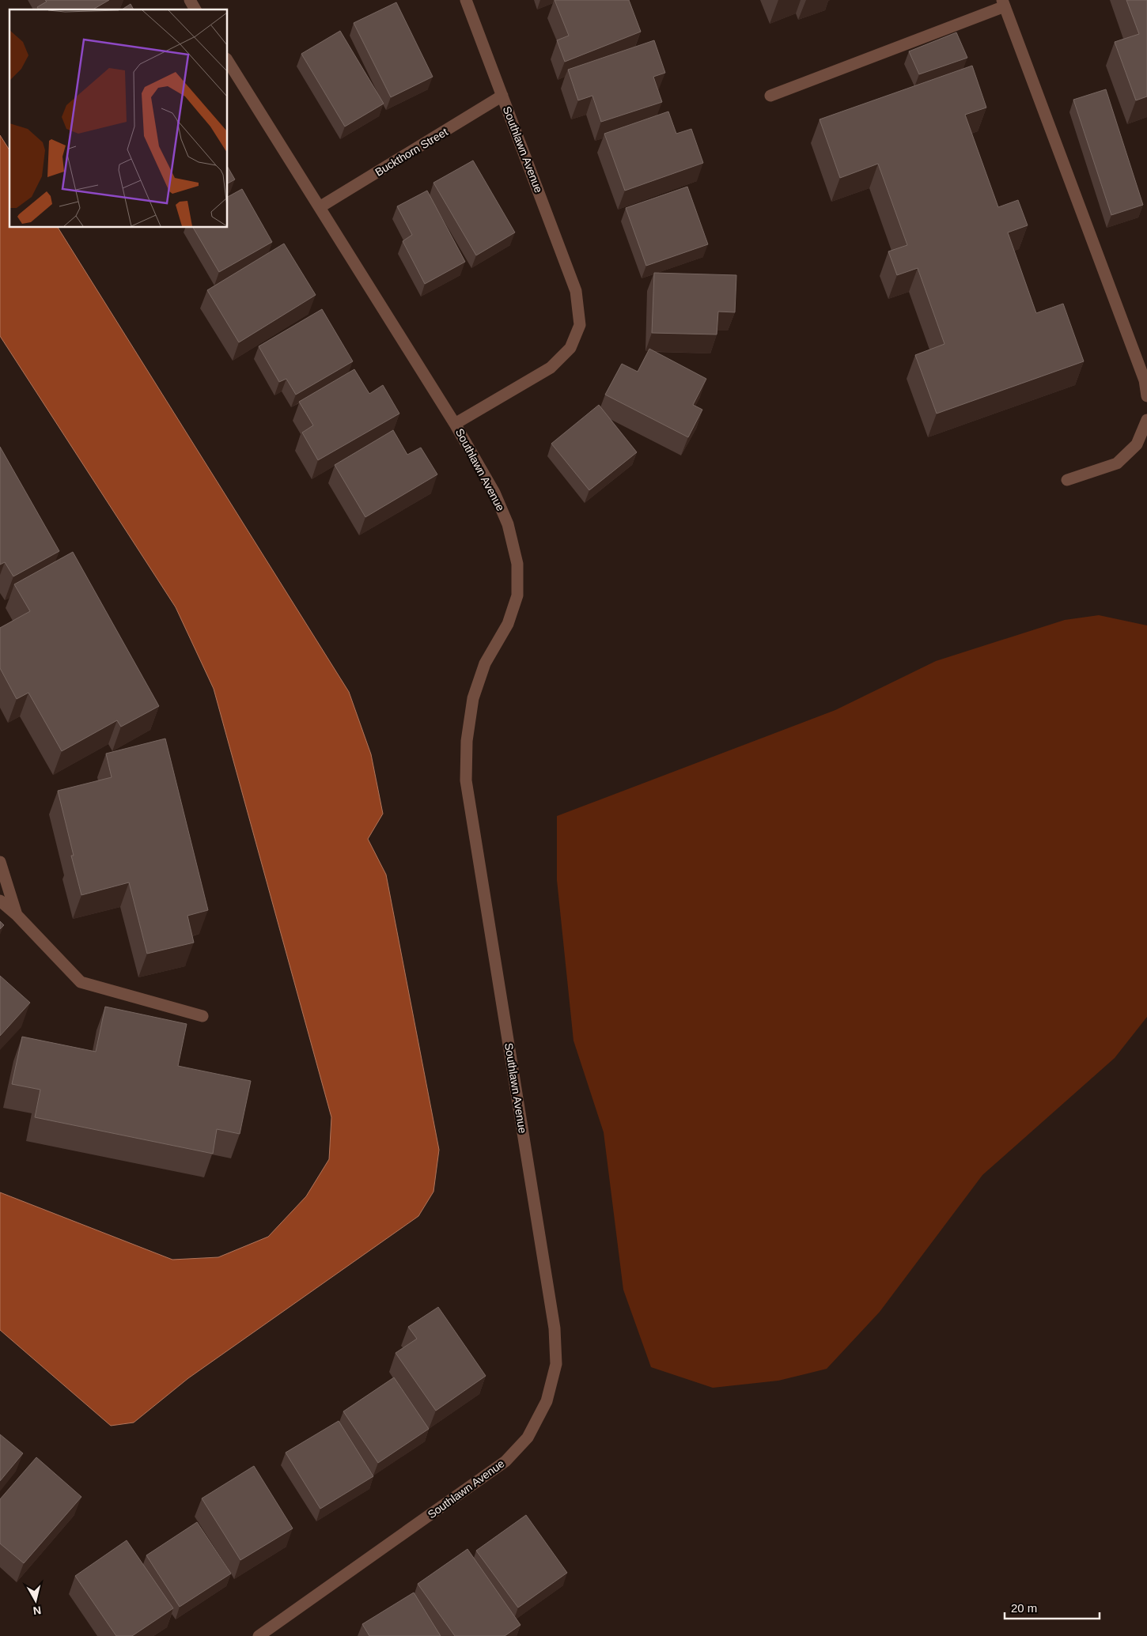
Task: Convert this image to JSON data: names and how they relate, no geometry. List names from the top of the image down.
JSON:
{
  "streets": {
    "street": ["Southlawn Avenue", "Buckthorn Street"]
  },
  "crossings": [
    ["Southlawn Avenue", "Buckthorn Street"]
  ],
  "scale_bar": "20 m",
  "north": "bottom"
}
